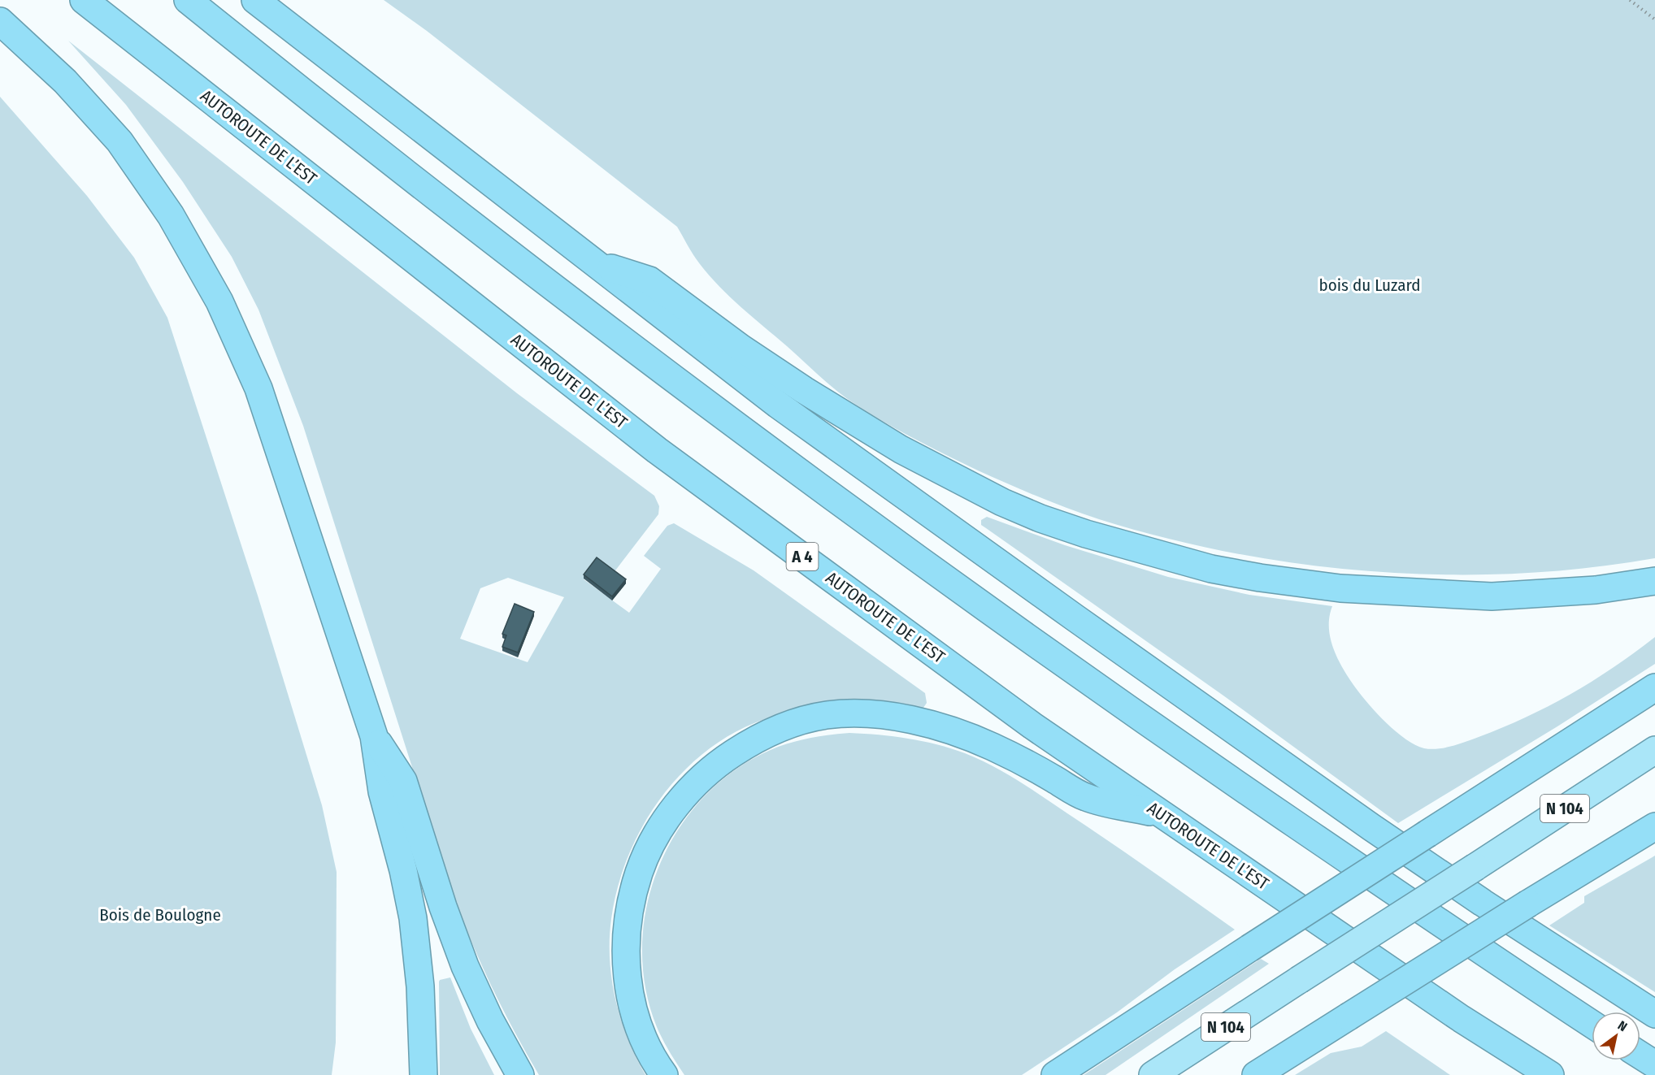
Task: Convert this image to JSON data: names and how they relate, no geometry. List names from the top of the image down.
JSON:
{
  "streets": {
    "highway": ["AUTOROUTE DE L’EST", "A 4", "N 104"]
  },
  "parks": ["bois du Luzard", "Bois de Boulogne"],
  "north": "top right"
}
